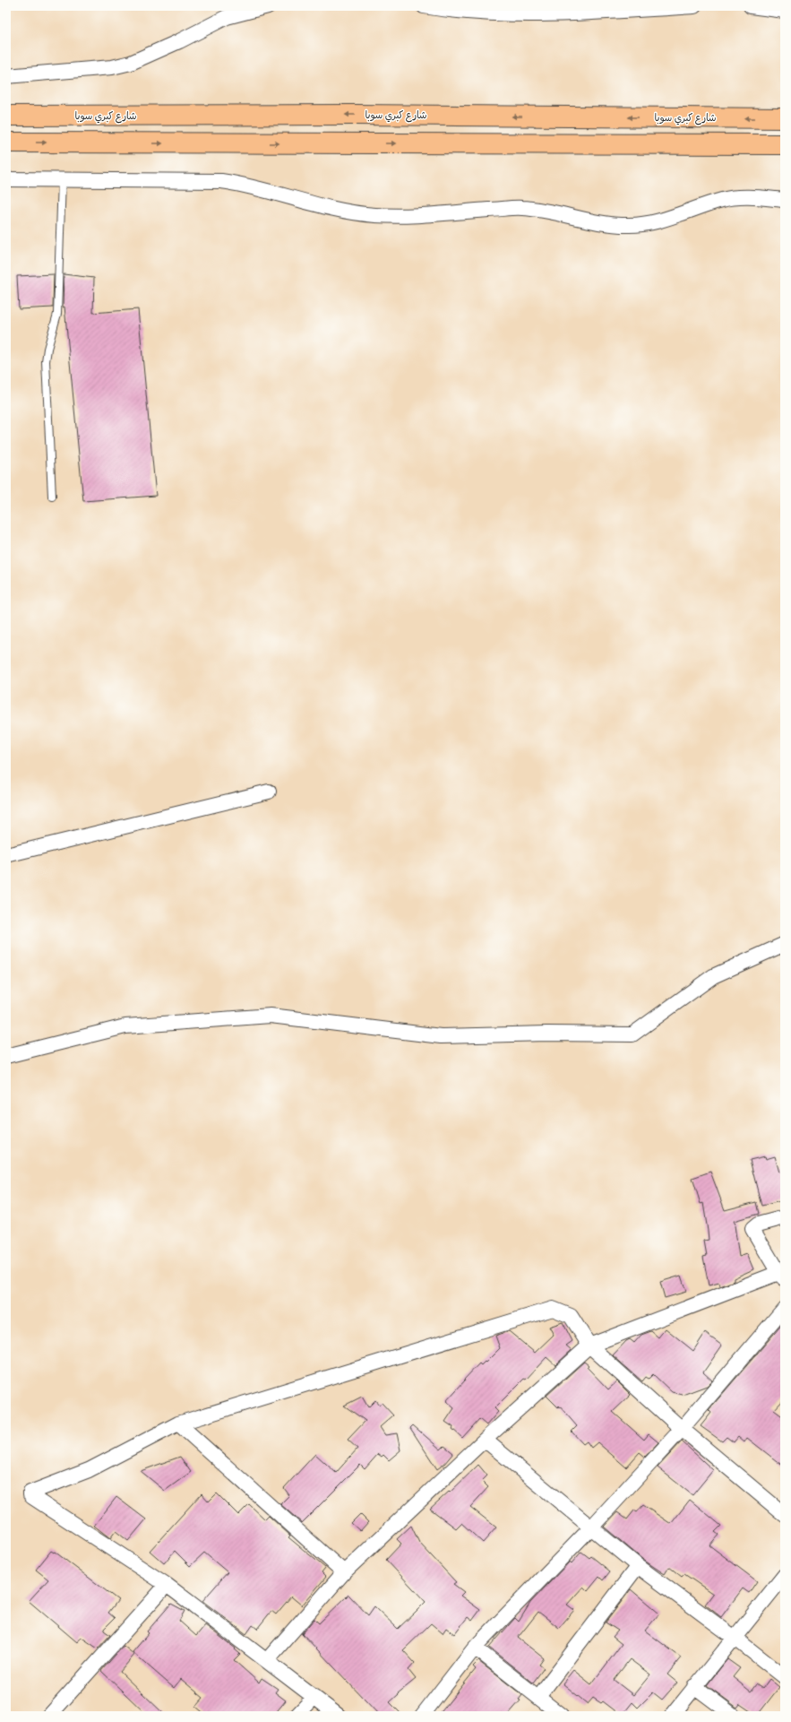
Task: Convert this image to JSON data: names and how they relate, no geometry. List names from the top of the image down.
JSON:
{
  "streets": {
    "highway": ["شارع كبري سوبا"]
  }
}
